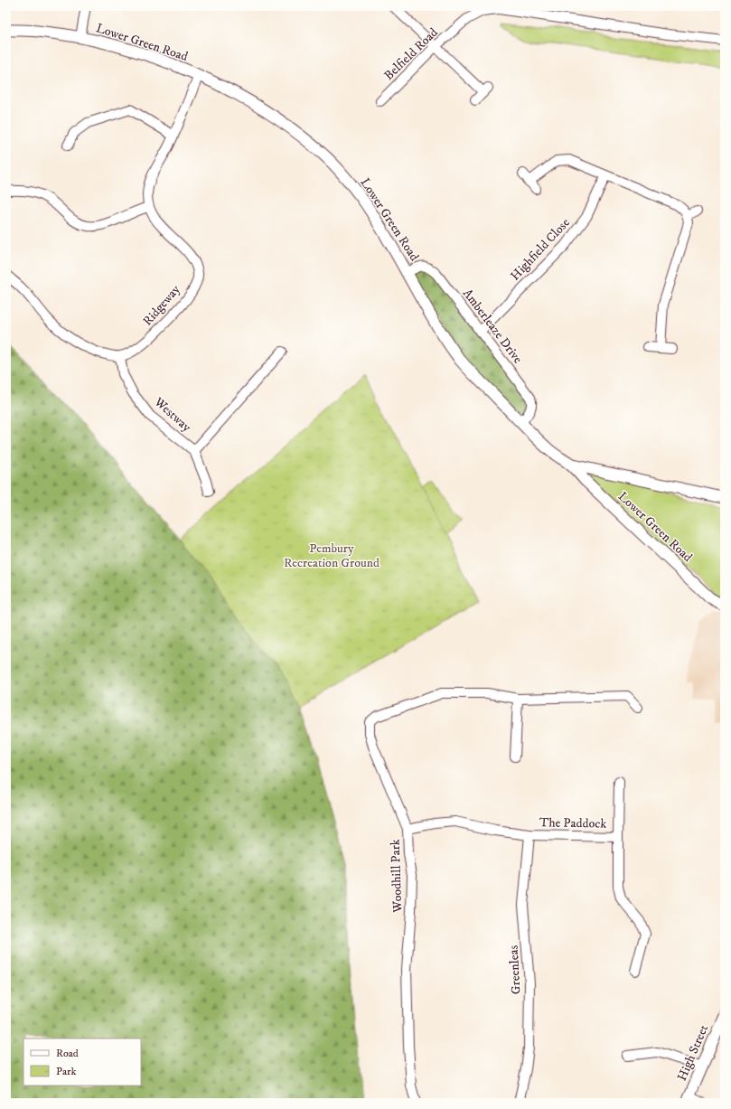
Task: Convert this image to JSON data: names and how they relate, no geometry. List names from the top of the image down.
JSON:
{
  "streets": {
    "street": [
      "Lower Green Road",
      "Belfield Road",
      "Highfield Close",
      "Ridgeway",
      "Amberleaze Drive",
      "Westway",
      "The Paddock",
      "Woodhill Park",
      "Greenleas",
      "High Street"
    ]
  },
  "crossings": [
    ["Lower Green Road", "Ridgeway"],
    ["Lower Green Road", "Amberleaze Drive"],
    ["Highfield Close", "Amberleaze Drive"],
    ["Ridgeway", "Westway"],
    ["The Paddock", "Woodhill Park"],
    ["The Paddock", "Greenleas"]
  ],
  "parks": ["Pembury Recreation Ground"],
  "legend": ["Road", "Park"]
}
